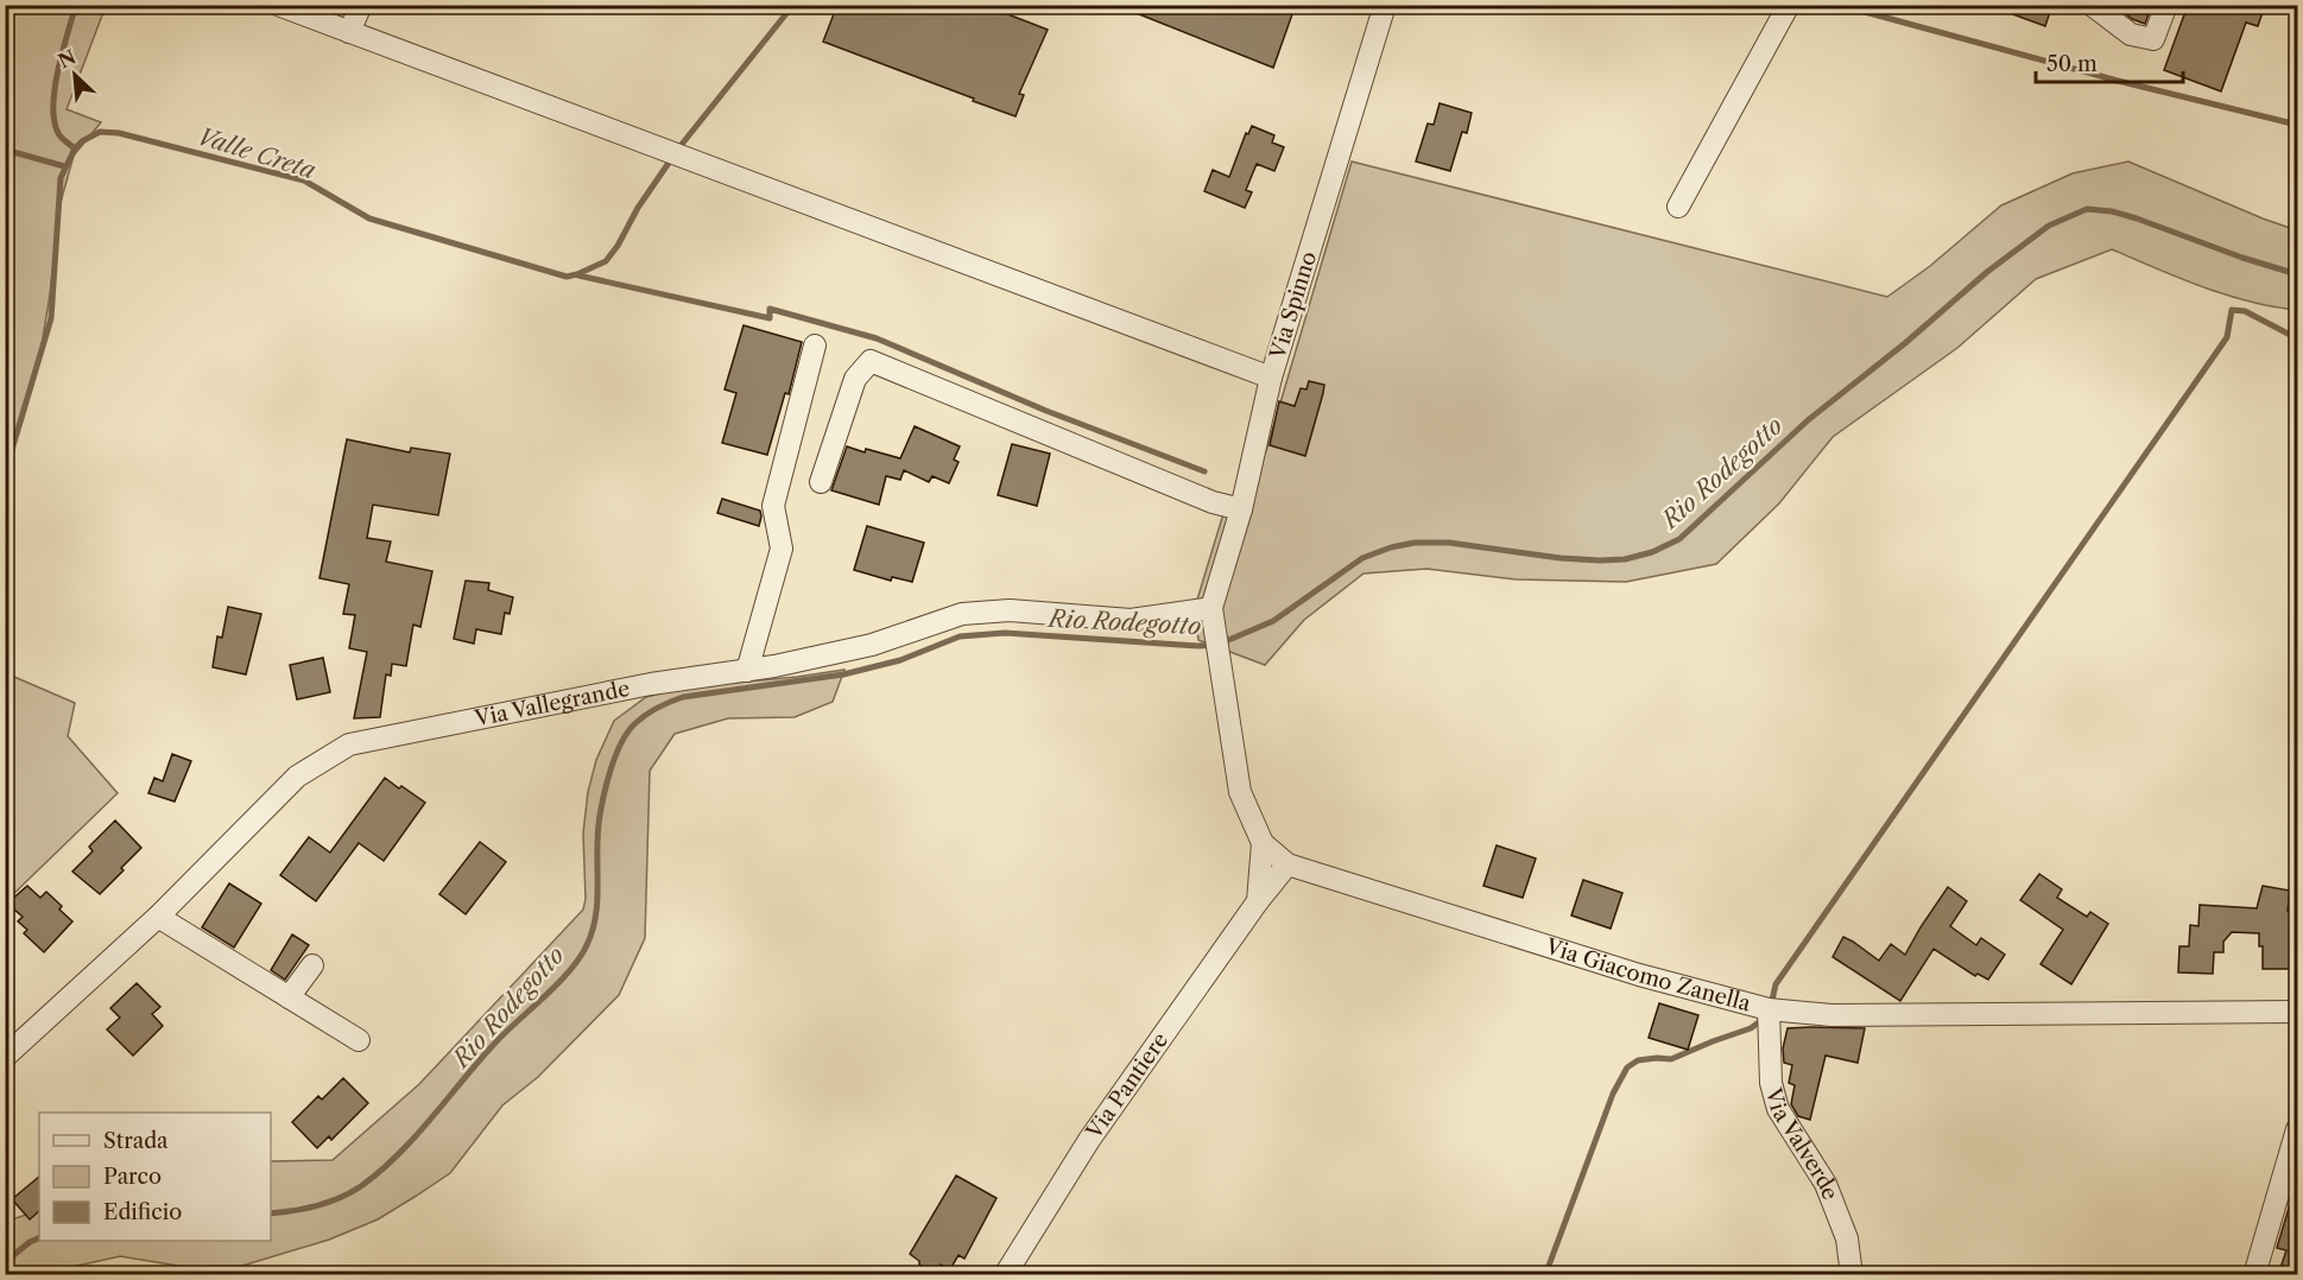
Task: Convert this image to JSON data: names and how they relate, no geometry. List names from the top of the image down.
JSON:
{
  "streets": {
    "street": [
      "Via Spinno",
      "Via Vallegrande",
      "Via Giacomo Zanella",
      "Via Pantiere",
      "Via Valverde"
    ]
  },
  "crossings": [
    ["Via Spinno", "Via Vallegrande"],
    ["Via Spinno", "Via Giacomo Zanella"],
    ["Via Vallegrande", "Via Giacomo Zanella"],
    ["Via Giacomo Zanella", "Via Pantiere"],
    ["Via Giacomo Zanella", "Via Valverde"]
  ],
  "water": ["Valle Creta", "Rio Rodegotto"],
  "legend": ["Strada", "Parco", "Edificio"],
  "scale_bar": "50 m",
  "north": "top left"
}
